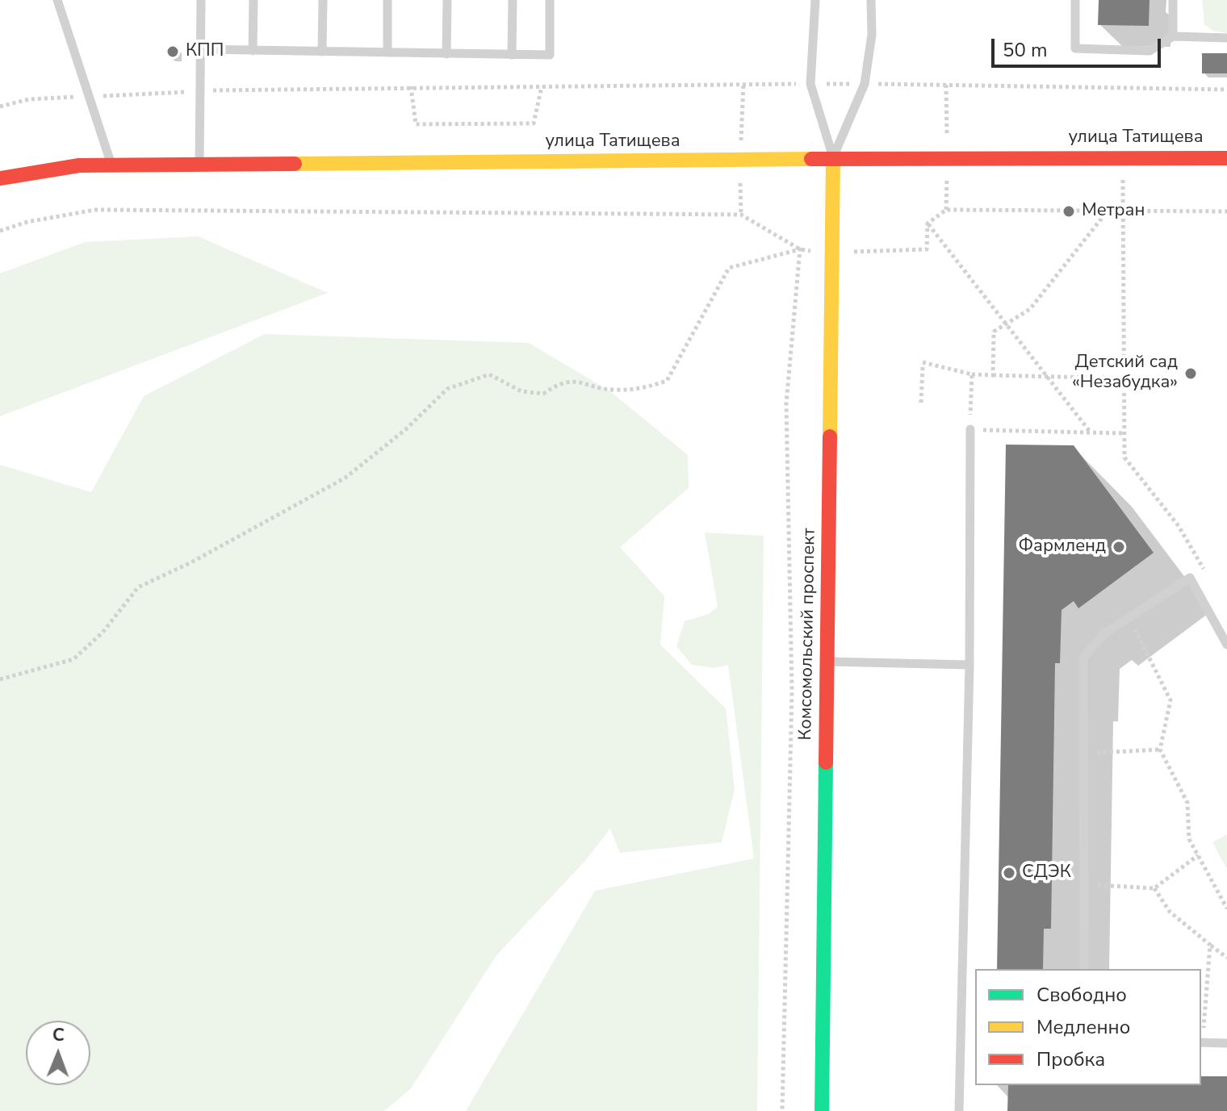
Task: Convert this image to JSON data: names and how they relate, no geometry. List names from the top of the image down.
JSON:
{
  "streets": {
    "street": ["улица Татищева", "Комсомольский проспект"]
  },
  "crossings": [
    ["улица Татищева", "Комсомольский проспект"]
  ],
  "places": [
    "КПП",
    "Метран",
    "Детский сад «Незабудка»",
    "Фармленд",
    "СДЭК"
  ],
  "legend": ["Свободно", "Медленно", "Пробка"],
  "scale_bar": "50 m",
  "north": "top"
}
